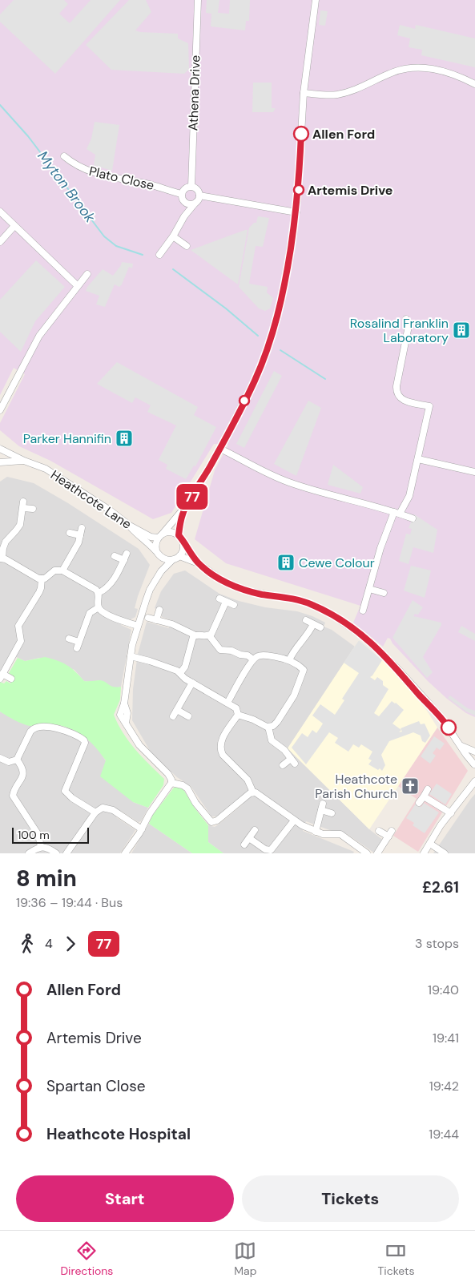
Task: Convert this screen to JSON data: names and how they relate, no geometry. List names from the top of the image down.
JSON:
{
  "streets": {
    "street": ["Athena Drive", "Plato Close", "Heathcote Lane"]
  },
  "crossings": [
    ["Athena Drive", "Plato Close"]
  ],
  "water": ["Myton Brook"],
  "places": {
    "other": ["Allen Ford", "Artemis Drive"],
    "building": ["Rosalind Franklin Laboratory", "Parker Hannifin", "Cewe Colour"],
    "church": ["Heathcote Parish Church"]
  },
  "lines": ["bus line 77"],
  "scale_bar": "100 m",
  "page": {
    "on_map": "77",
    "scale": "100 m",
    "heading": ["8 min", "19:36 – 19:44 · Bus", "£2.61"],
    "legs": ["4", "77", "3 stops"],
    "list": [
      {
        "name": "Allen Ford",
        "value": "19:40"
      },
      {
        "name": "Artemis Drive",
        "value": "19:41"
      },
      {
        "name": "Spartan Close",
        "value": "19:42"
      },
      {
        "name": "Heathcote Hospital",
        "value": "19:44"
      }
    ],
    "buttons": ["Start", "Tickets"],
    "tabs": ["Directions", "Map", "Tickets"]
  }
}
